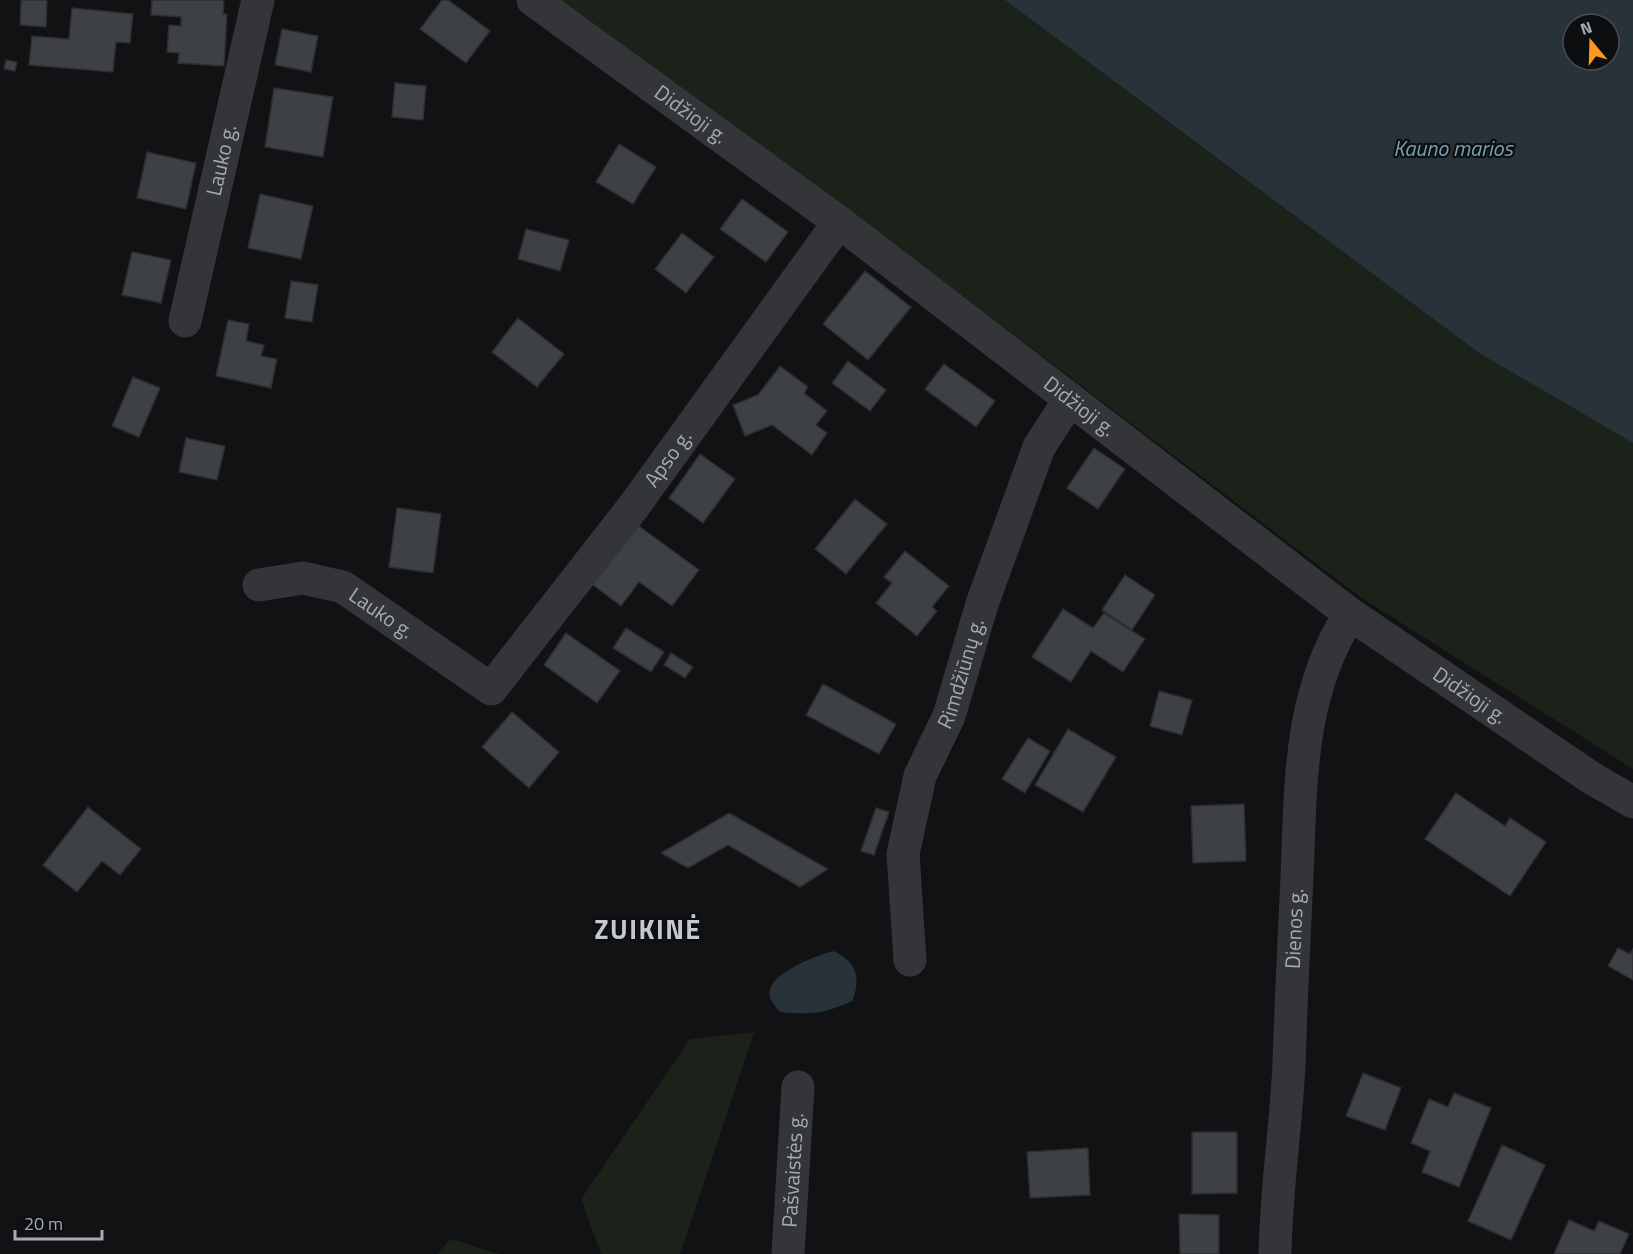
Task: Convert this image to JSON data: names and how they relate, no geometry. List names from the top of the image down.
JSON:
{
  "streets": {
    "street": [
      "Didžioji g.",
      "Lauko g.",
      "Apso g.",
      "Rimdžiūnų g.",
      "Dienos g.",
      "Pašvaistės g."
    ]
  },
  "crossings": [
    ["Didžioji g.", "Apso g."],
    ["Didžioji g.", "Rimdžiūnų g."],
    ["Didžioji g.", "Dienos g."],
    ["Lauko g.", "Apso g."]
  ],
  "districts": ["ZUIKINĖ"],
  "water": ["Kauno marios"],
  "scale_bar": "20 m",
  "north": "top"
}
